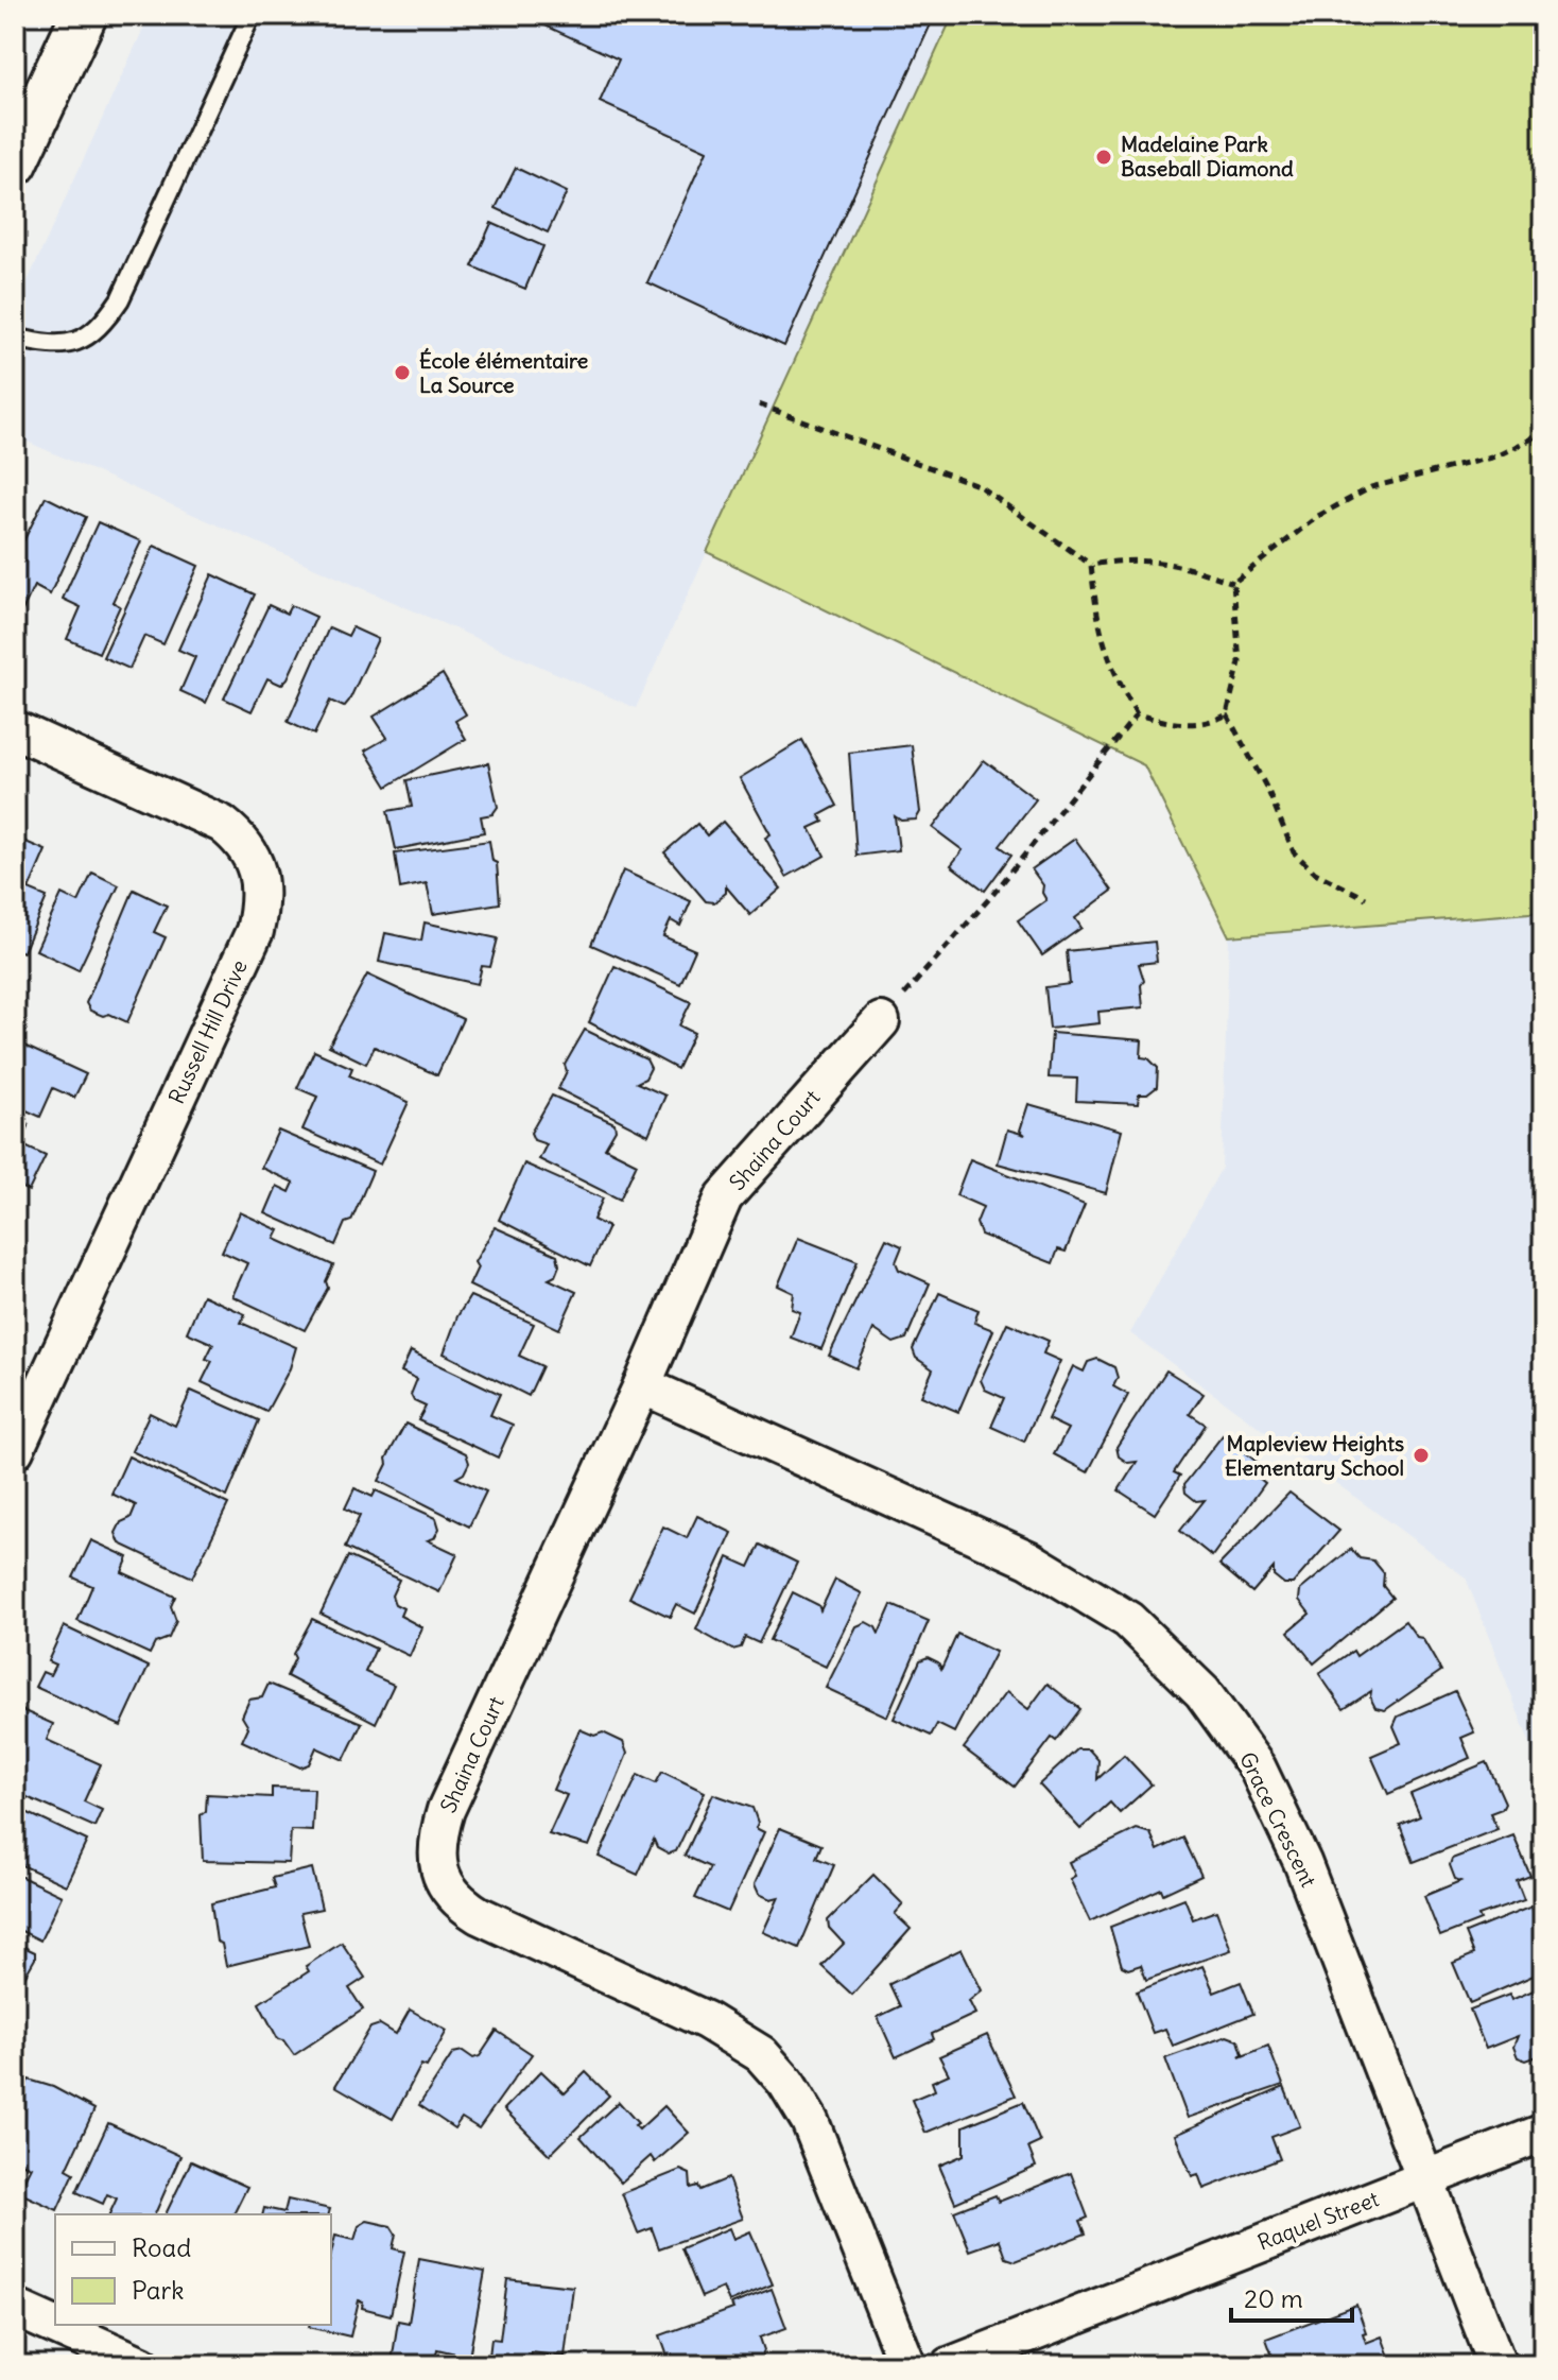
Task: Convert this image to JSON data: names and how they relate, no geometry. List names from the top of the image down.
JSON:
{
  "streets": {
    "street": [
      "Russell Hill Drive",
      "Shaina Court",
      "Grace Crescent",
      "Raquel Street"
    ]
  },
  "crossings": [
    ["Shaina Court", "Grace Crescent"],
    ["Grace Crescent", "Raquel Street"]
  ],
  "places": ["Madelaine Park Baseball Diamond", "École élémentaire La Source", "Mapleview Heights Elementary School"],
  "legend": ["Road", "Park"],
  "scale_bar": "20 m"
}
